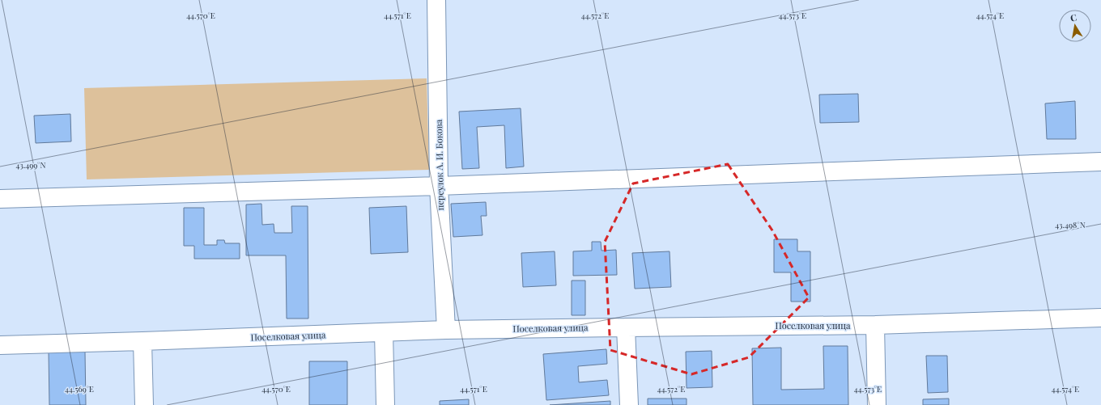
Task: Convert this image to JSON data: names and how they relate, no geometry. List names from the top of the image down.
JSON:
{
  "streets": {
    "street": ["переулок А. И. Бокова", "Поселковая улица"]
  },
  "crossings": [
    ["переулок А. И. Бокова", "Поселковая улица"]
  ],
  "north": "top",
  "coordinates": [
    "44.570°E",
    "44.571°E",
    "44.572°E",
    "44.573°E",
    "44.574°E",
    "43.499°N",
    "43.498°N",
    "44.569°E"
  ]
}
